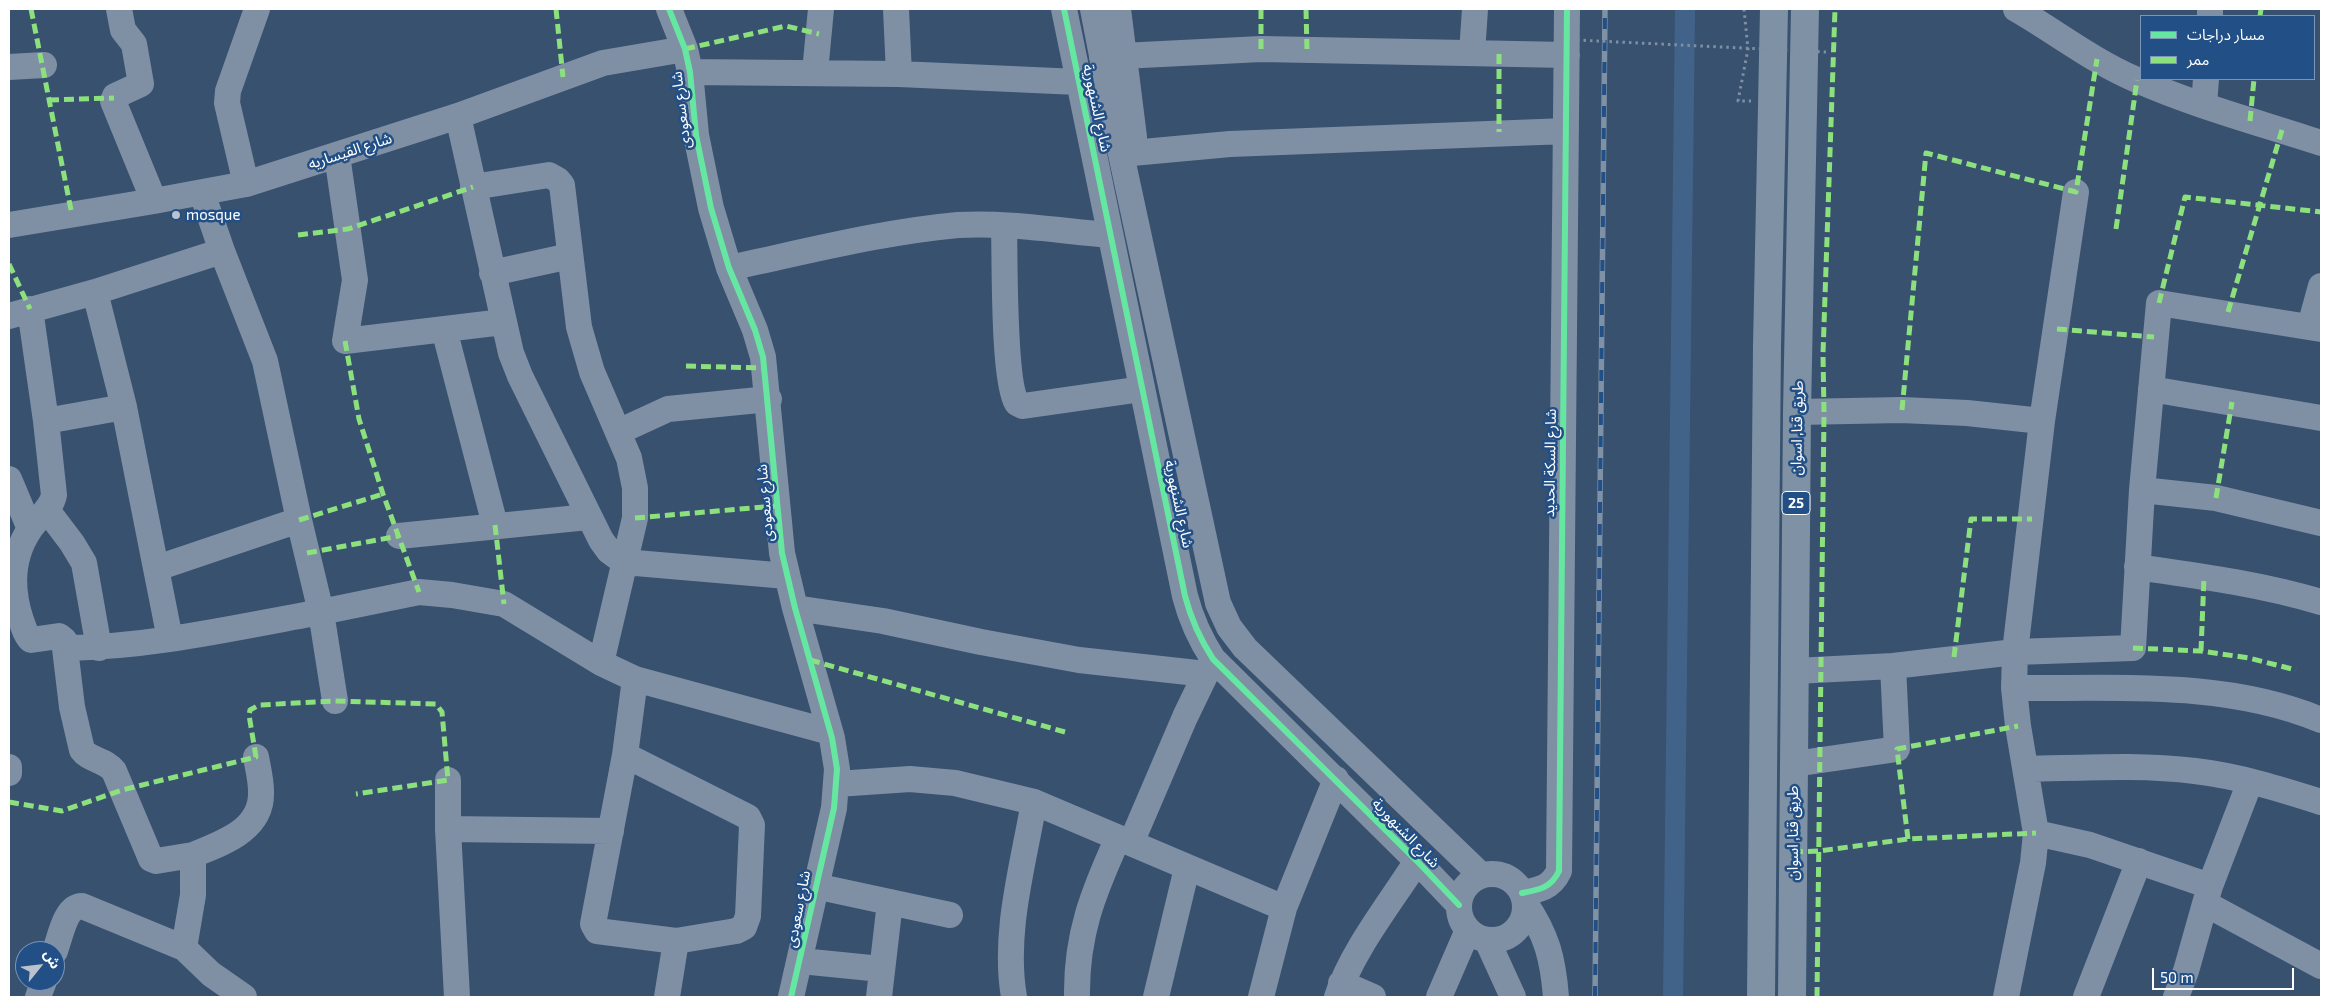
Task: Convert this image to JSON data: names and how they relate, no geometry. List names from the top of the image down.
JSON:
{
  "streets": {
    "highway": ["طريق قنا, اسوان", "25"],
    "street": [
      "شارع الشنهورية",
      "شارع سعودى",
      "شارع القيساريه",
      "شارع السكة الحديد"
    ]
  },
  "crossings": [
    ["شارع الشنهورية", "شارع القيساريه"],
    ["شارع الشنهورية", "شارع السكة الحديد"],
    ["شارع سعودى", "شارع القيساريه"]
  ],
  "places": ["mosque"],
  "legend": ["مسار دراجات", "ممر"],
  "scale_bar": "50 m",
  "north": "top right"
}
